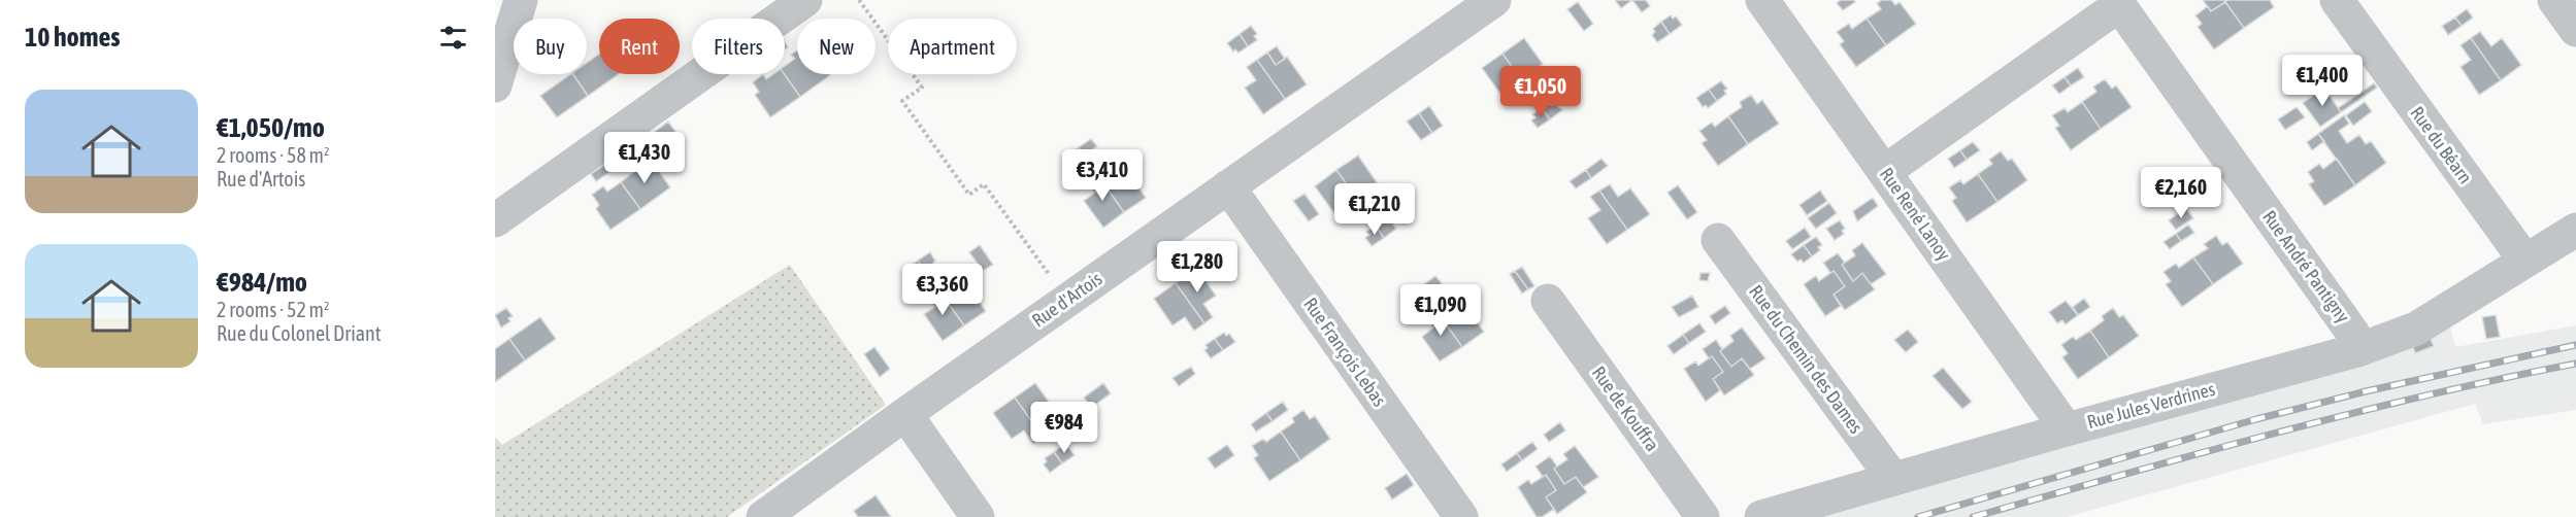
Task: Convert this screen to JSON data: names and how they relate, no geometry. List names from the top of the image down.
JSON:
{
  "streets": {
    "street": [
      "Rue du Béarn",
      "Rue René Lanoy",
      "Rue André Pantigny",
      "Rue d'Artois",
      "Rue François Lebas",
      "Rue du Chemin des Dames",
      "Rue Jules Verdrines",
      "Rue de Kouffra"
    ]
  },
  "crossings": [
    ["Rue du Béarn", "Rue Jules Verdrines"],
    ["Rue René Lanoy", "Rue André Pantigny"],
    ["Rue René Lanoy", "Rue Jules Verdrines"],
    ["Rue André Pantigny", "Rue Jules Verdrines"],
    ["Rue d'Artois", "Rue François Lebas"],
    ["Rue du Chemin des Dames", "Rue Jules Verdrines"]
  ],
  "page": {
    "heading": "10 homes",
    "chip": [
      "Buy",
      "Rent",
      "Filters",
      "New",
      "Apartment"
    ],
    "price": [
      "€1,400",
      "€1,050",
      "€1,430",
      "€3,410",
      "€2,160",
      "€1,210",
      "€1,280",
      "€3,360",
      "€1,090",
      "€984"
    ],
    "list": [
      {
        "name": "€1,050/mo",
        "note": "2 rooms · 58 m² · Rue d'Artois"
      },
      {
        "name": "€984/mo",
        "note": "2 rooms · 52 m² · Rue du Colonel Driant"
      }
    ]
  }
}
